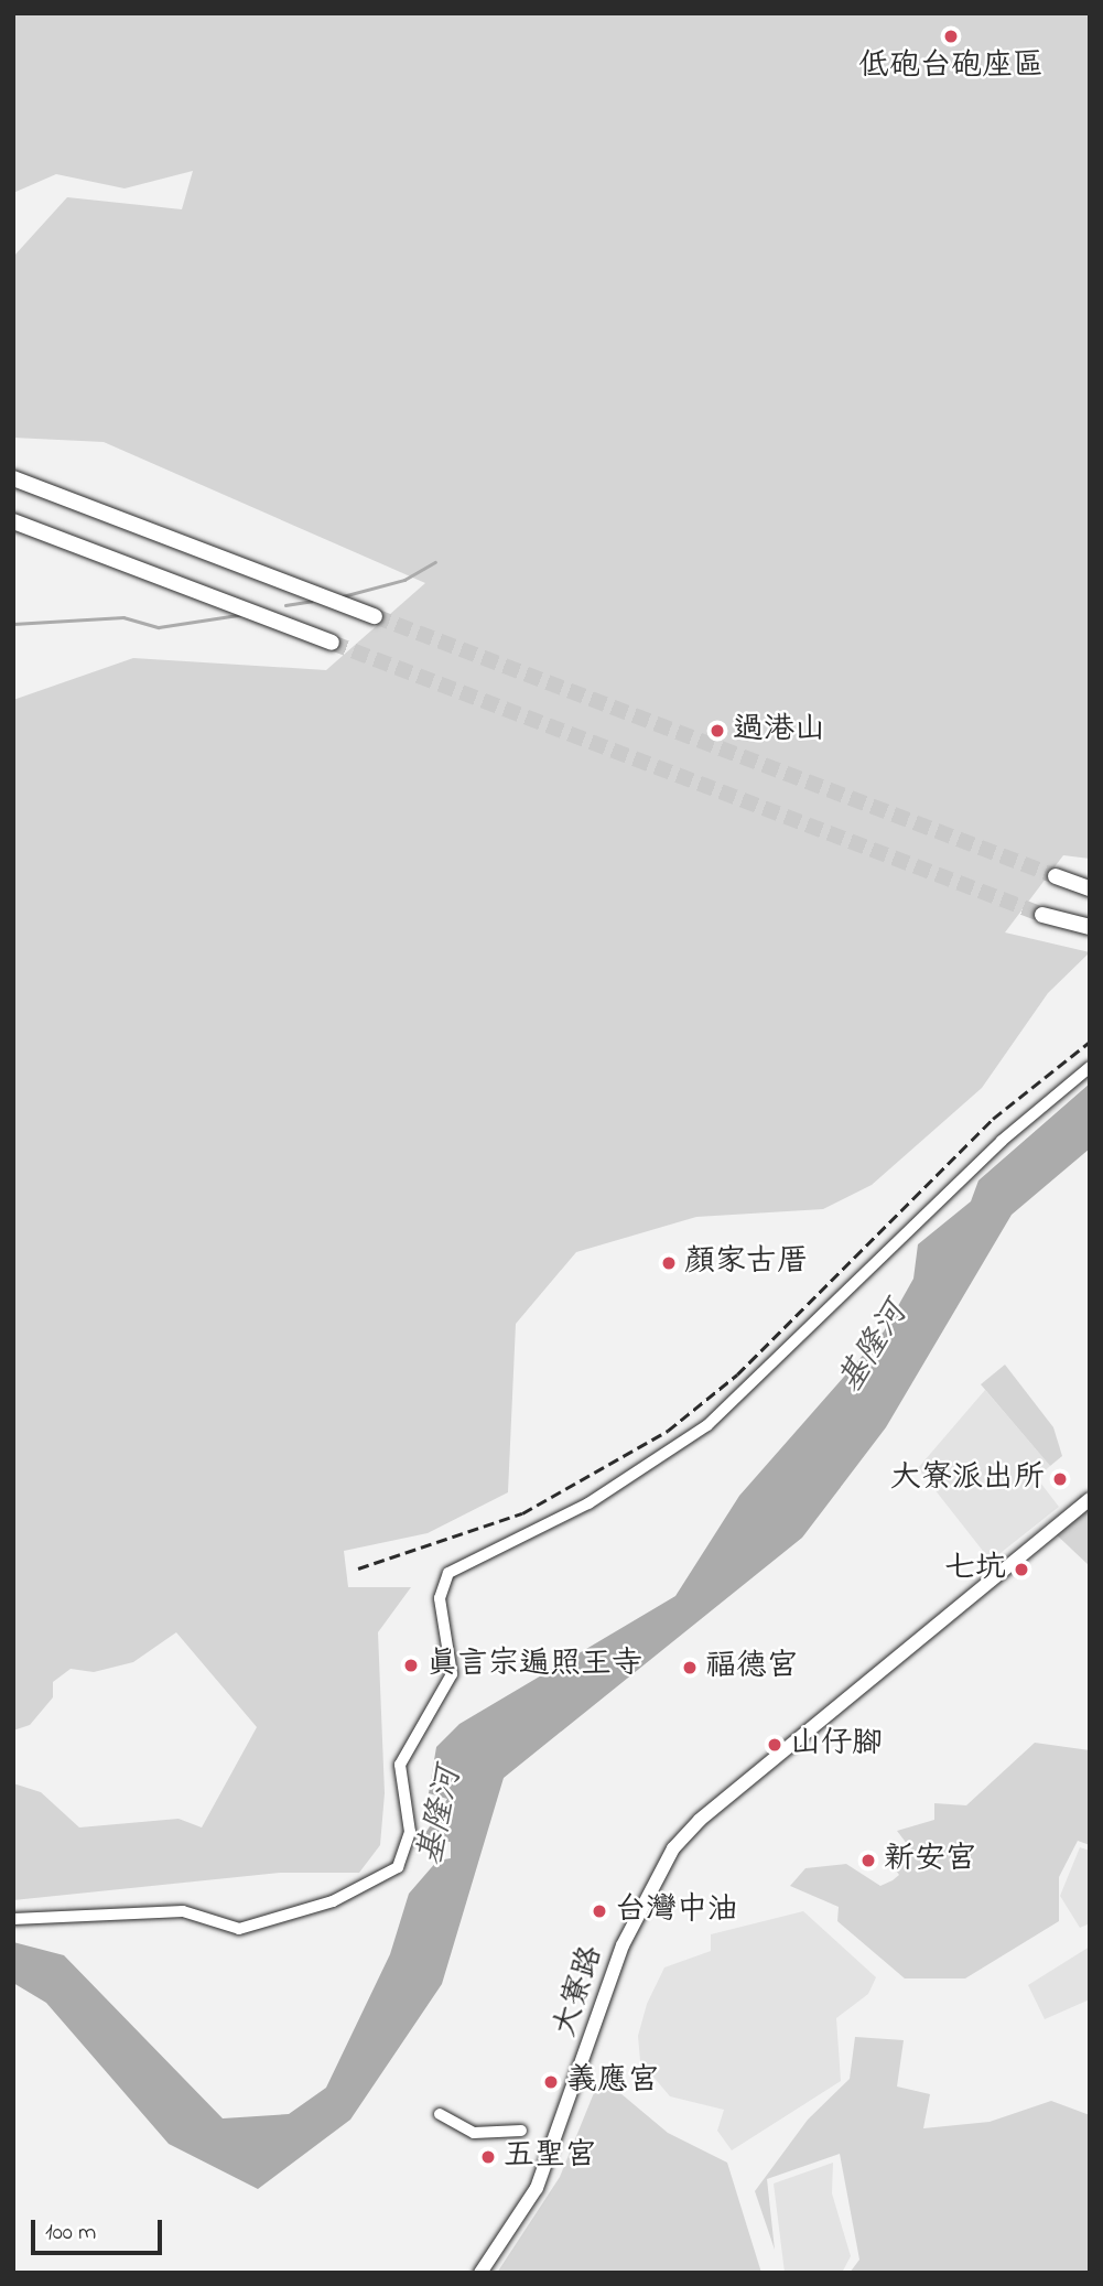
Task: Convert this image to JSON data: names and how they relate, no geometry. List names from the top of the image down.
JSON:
{
  "streets": {
    "main road": ["大寮路"]
  },
  "water": ["基隆河"],
  "places": [
    "低砲台砲座區",
    "過港山",
    "顏家古厝",
    "大寮派出所",
    "七坑",
    "真言宗遍照王寺",
    "福德宮",
    "山仔腳",
    "新安宮",
    "台灣中油",
    "義應宮",
    "五聖宮"
  ],
  "scale_bar": "100 m"
}
